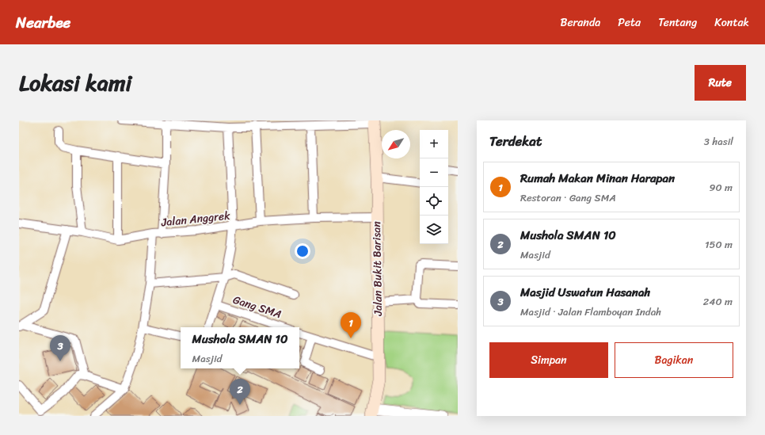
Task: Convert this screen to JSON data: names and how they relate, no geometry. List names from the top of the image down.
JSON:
{
  "streets": {
    "main road": ["Jalan Bukit Barisan"],
    "street": ["Jalan Anggrek", "Gang SMA"]
  },
  "crossings": [
    ["Jalan Anggrek", "Jalan Bukit Barisan"]
  ],
  "north": "bottom left",
  "page": {
    "header": "Nearbee",
    "nav": [
      "Beranda",
      "Peta",
      "Tentang",
      "Kontak"
    ],
    "title": "Lokasi kami",
    "buttons": [
      "Rute",
      ["Simpan", "Bagikan"]
    ],
    "heading": ["Terdekat", "3 hasil"],
    "map_buttons": ["+", "−"],
    "list": [
      {
        "mark": "1",
        "name": "Rumah Makan Minan Harapan",
        "note": "Restoran · Gang SMA",
        "value": "90 m"
      },
      {
        "mark": "2",
        "name": "Mushola SMAN 10",
        "note": "Masjid",
        "value": "150 m"
      },
      {
        "mark": "3",
        "name": "Masjid Uswatun Hasanah",
        "note": "Masjid · Jalan Flamboyan Indah",
        "value": "240 m"
      }
    ],
    "pins": ["1", "3", "2"],
    "popup": ["Mushola SMAN 10", "Masjid"]
  }
}
